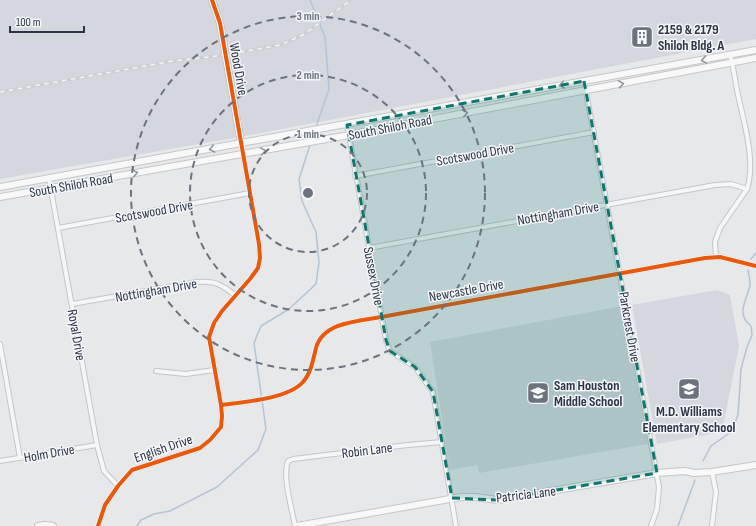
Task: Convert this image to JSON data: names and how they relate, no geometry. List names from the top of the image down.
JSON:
{
  "streets": {
    "main road": ["Wood Drive", "South Shiloh Road", "Patricia Lane"],
    "street": [
      "Scotswood Drive",
      "Nottingham Drive",
      "Sussex Drive",
      "Newcastle Drive",
      "Parkcrest Drive",
      "Royal Drive",
      "English Drive",
      "Robin Lane",
      "Holm Drive"
    ]
  },
  "crossings": [
    ["Wood Drive", "South Shiloh Road"],
    ["Wood Drive", "English Drive"],
    ["South Shiloh Road", "Sussex Drive"],
    ["South Shiloh Road", "Parkcrest Drive"],
    ["South Shiloh Road", "Royal Drive"],
    ["South Shiloh Road", "English Drive"],
    ["Scotswood Drive", "Sussex Drive"],
    ["Scotswood Drive", "Parkcrest Drive"],
    ["Scotswood Drive", "Royal Drive"],
    ["Scotswood Drive", "English Drive"],
    ["Nottingham Drive", "Sussex Drive"],
    ["Nottingham Drive", "Parkcrest Drive"],
    ["Nottingham Drive", "Royal Drive"],
    ["Nottingham Drive", "English Drive"],
    ["Sussex Drive", "Newcastle Drive"],
    ["Sussex Drive", "Robin Lane"],
    ["Sussex Drive", "Patricia Lane"],
    ["Newcastle Drive", "Parkcrest Drive"],
    ["Newcastle Drive", "English Drive"],
    ["Parkcrest Drive", "Patricia Lane"],
    ["Royal Drive", "English Drive"],
    ["Royal Drive", "Holm Drive"],
    ["Robin Lane", "Patricia Lane"]
  ],
  "places": {
    "building": ["2159 & 2179 Shiloh Bldg. A"],
    "school or university": ["M.D. Williams Elementary School", "Sam Houston Middle School"]
  },
  "scale_bar": "100 m",
  "rings": ["3 min", "2 min", "1 min"]
}
